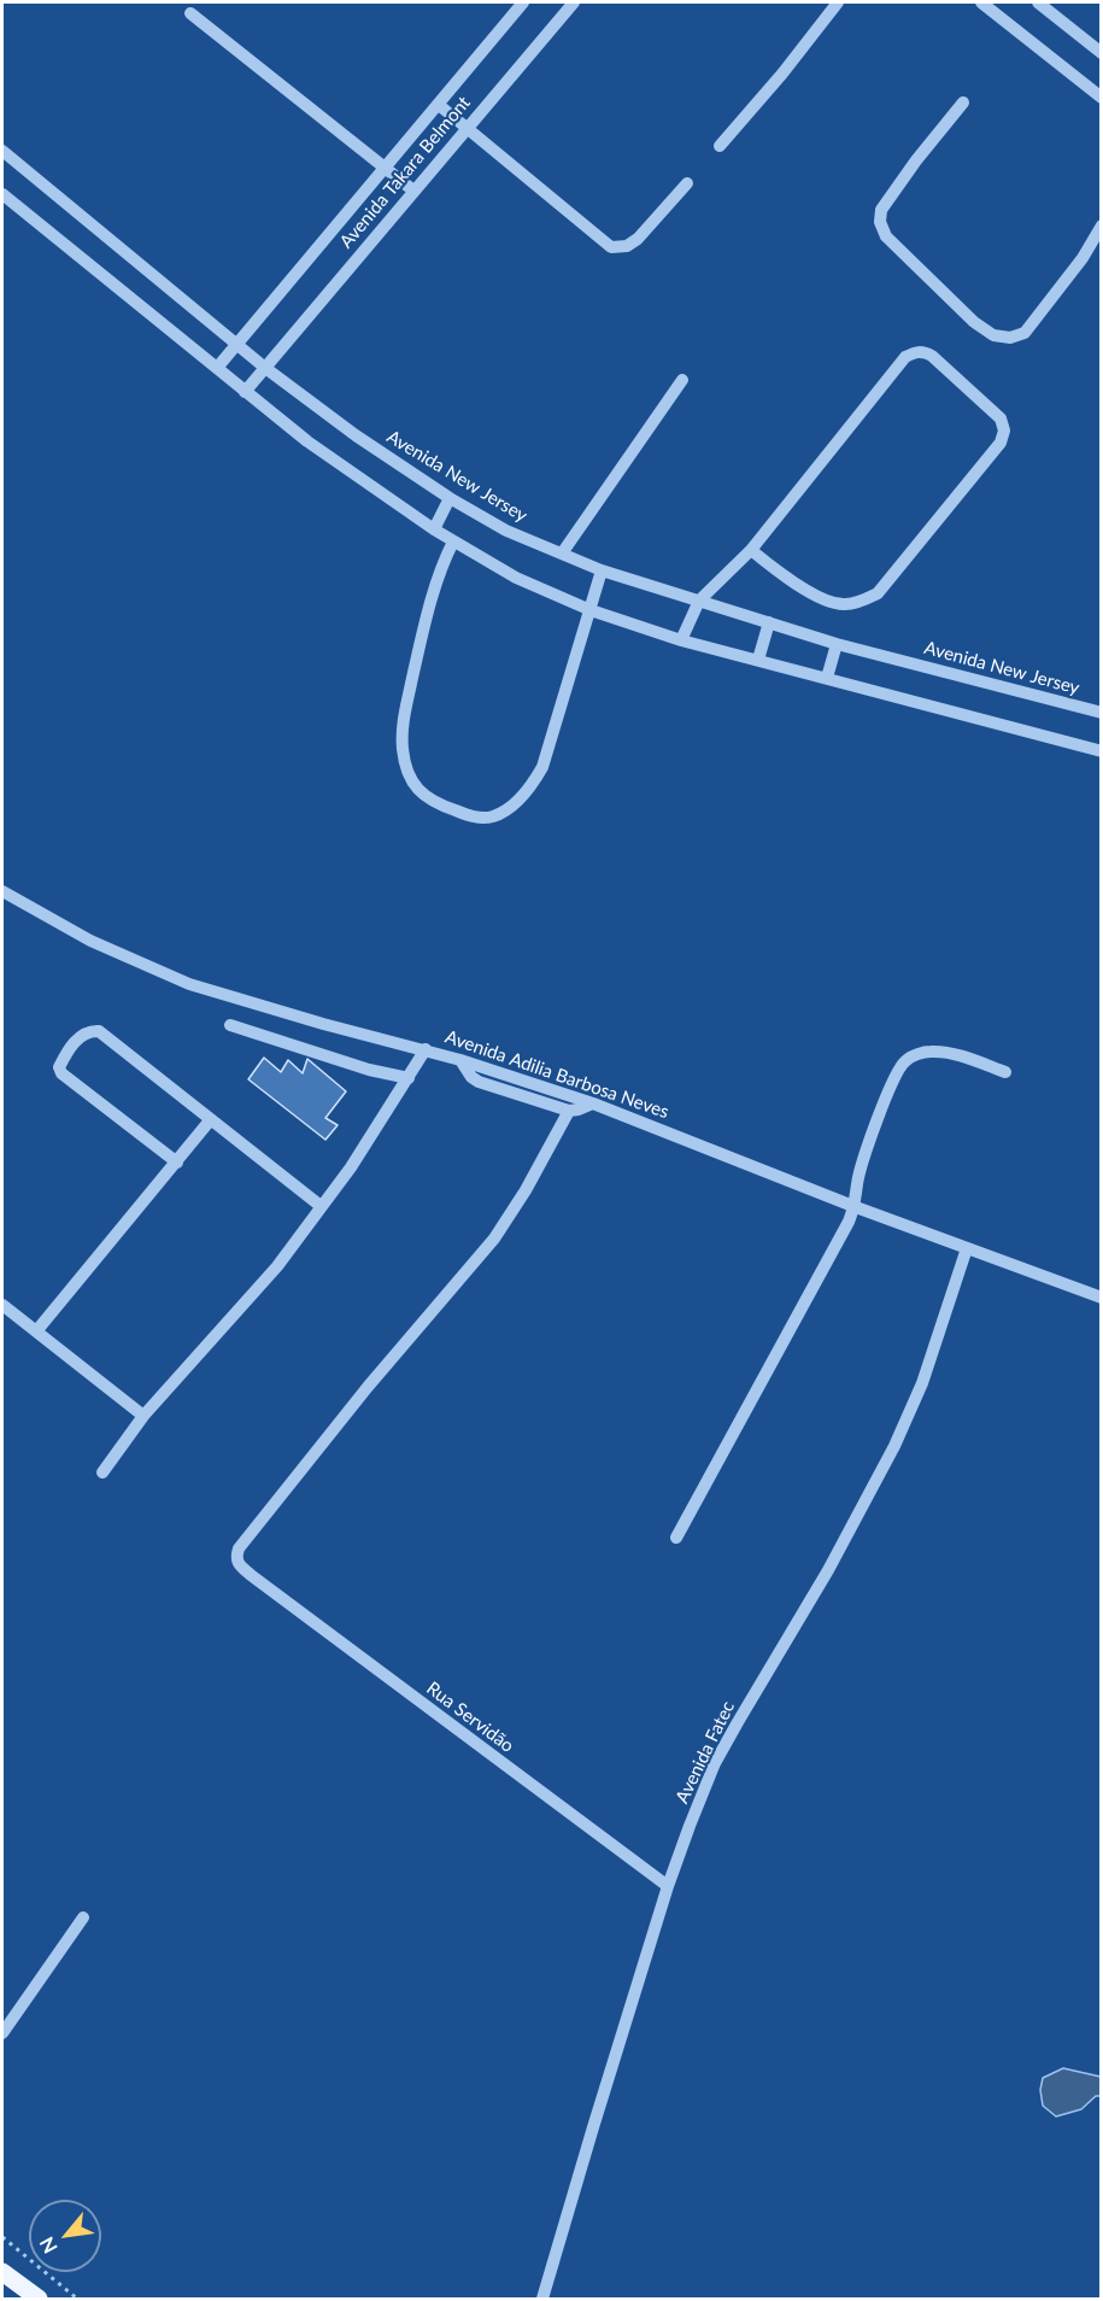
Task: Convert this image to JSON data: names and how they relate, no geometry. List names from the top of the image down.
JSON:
{
  "streets": {
    "street": [
      "Avenida Takara Belmont",
      "Avenida New Jersey",
      "Avenida Adilia Barbosa Neves",
      "Rua Servidão",
      "Avenida Fatec"
    ]
  },
  "crossings": [
    ["Avenida Takara Belmont", "Avenida New Jersey"],
    ["Avenida Adilia Barbosa Neves", "Avenida Fatec"],
    ["Rua Servidão", "Avenida Fatec"]
  ],
  "north": "bottom left"
}
